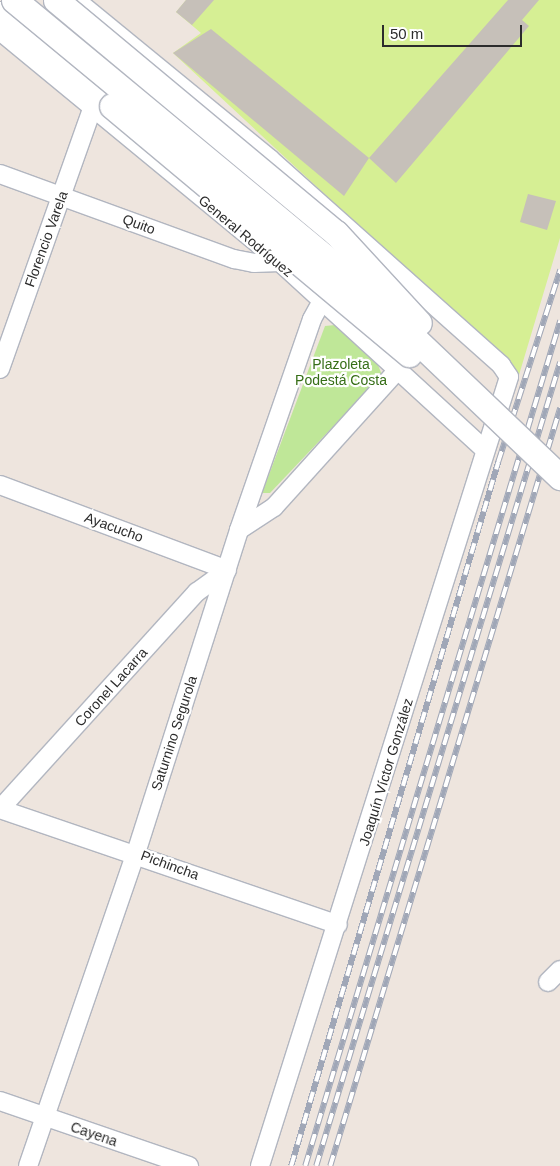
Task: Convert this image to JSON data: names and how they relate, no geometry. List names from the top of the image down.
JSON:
{
  "streets": {
    "street": [
      "Quito",
      "General Rodríguez",
      "Florencio Varela",
      "Ayacucho",
      "Coronel Lacarra",
      "Saturnino Segurola",
      "Joaquín Víctor González",
      "Pichincha",
      "Cayena"
    ]
  },
  "crossings": [
    ["Quito", "General Rodríguez"],
    ["Quito", "Florencio Varela"],
    ["General Rodríguez", "Florencio Varela"],
    ["General Rodríguez", "Saturnino Segurola"],
    ["General Rodríguez", "Joaquín Víctor González"],
    ["Ayacucho", "Coronel Lacarra"],
    ["Ayacucho", "Saturnino Segurola"],
    ["Coronel Lacarra", "Saturnino Segurola"],
    ["Coronel Lacarra", "Pichincha"],
    ["Saturnino Segurola", "Pichincha"],
    ["Saturnino Segurola", "Cayena"],
    ["Joaquín Víctor González", "Pichincha"]
  ],
  "parks": ["Plazoleta Podestá Costa"],
  "scale_bar": "50 m"
}
